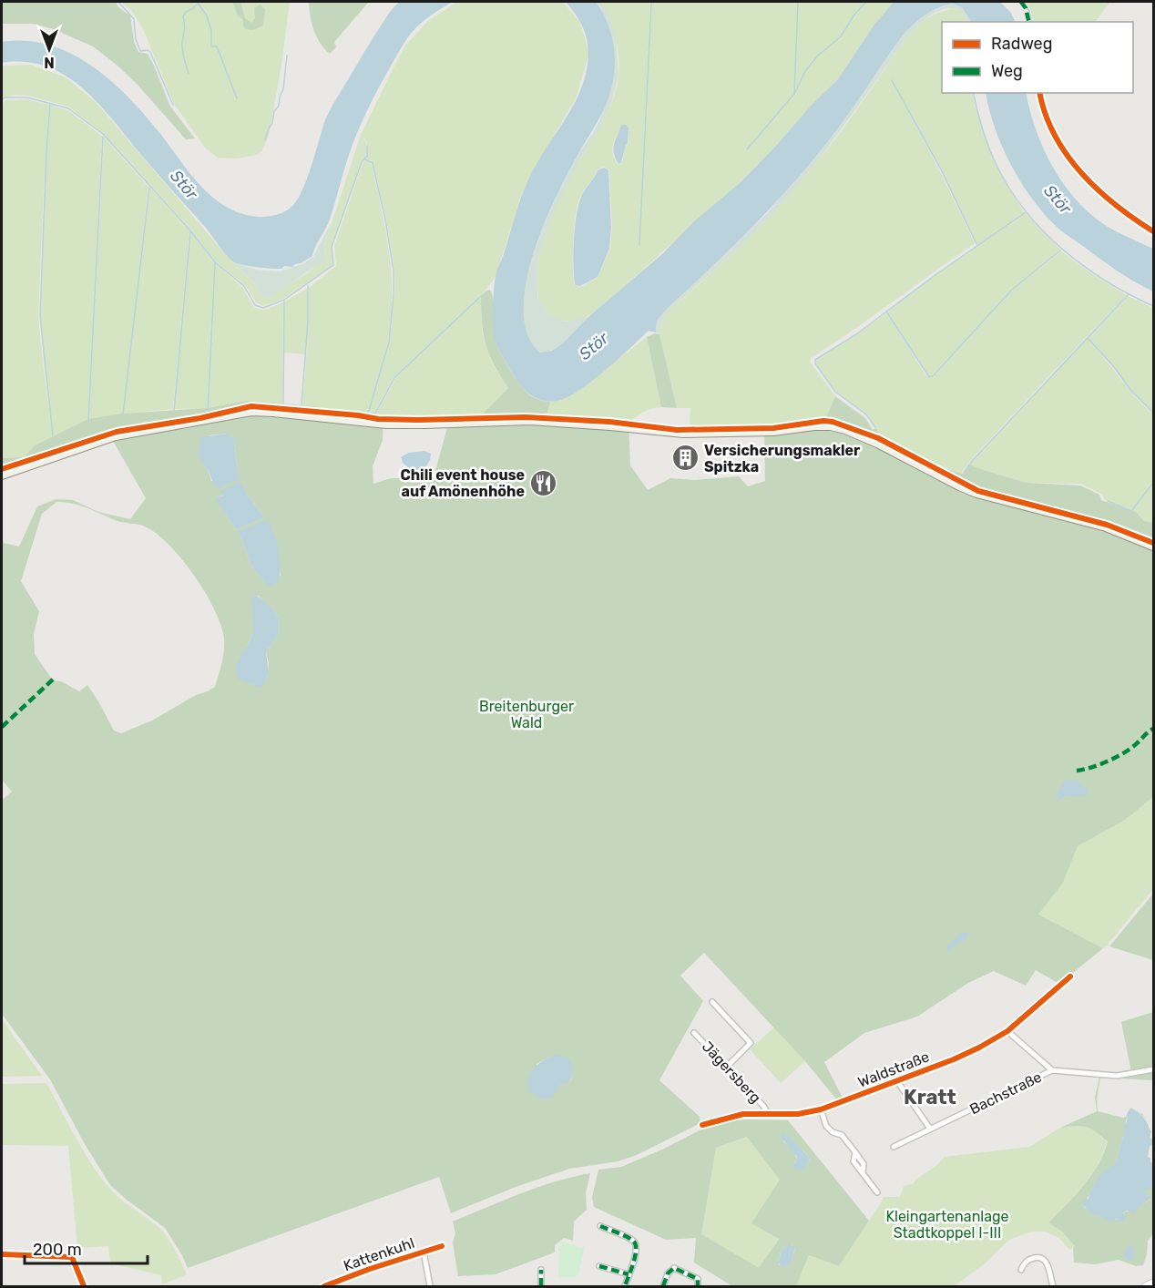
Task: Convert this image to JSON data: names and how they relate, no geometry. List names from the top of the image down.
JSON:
{
  "streets": {
    "street": [
      "Waldstraße",
      "Jägersberg",
      "Bachstraße",
      "Kattenkuhl"
    ]
  },
  "crossings": [
    ["Waldstraße", "Jägersberg"]
  ],
  "districts": ["Kratt"],
  "water": ["Stör"],
  "parks": ["Breitenburger Wald", "Kleingartenanlage Stadtkoppel I-III"],
  "places": {
    "building": ["Versicherungsmakler Spitzka"],
    "restaurant": ["Chili event house auf Amönenhöhe"]
  },
  "legend": ["Radweg", "Weg"],
  "scale_bar": "200 m",
  "north": "bottom"
}
